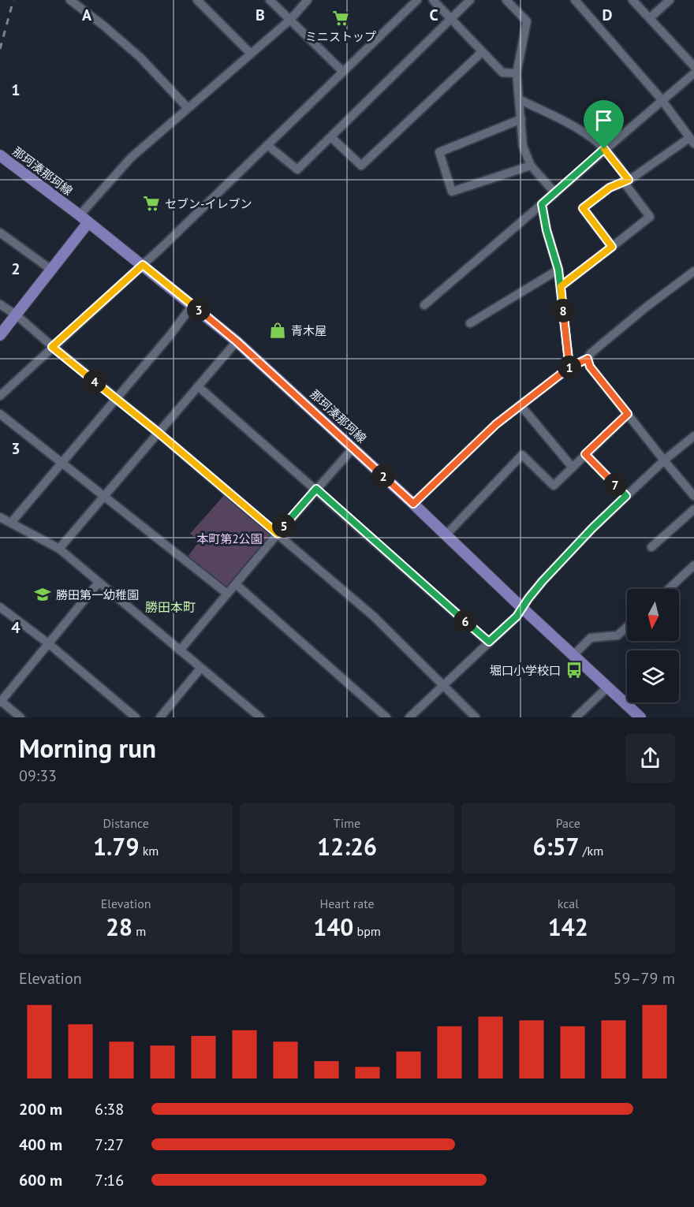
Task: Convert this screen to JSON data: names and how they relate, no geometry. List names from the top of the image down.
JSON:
{
  "streets": {
    "main road": ["那珂湊那珂線"]
  },
  "districts": ["勝田本町"],
  "parks": ["本町第2公園"],
  "places": {
    "supermarket": ["ミニストップ", "セブン-イレブン"],
    "shop": ["青木屋"],
    "school or university": ["勝田第一幼稚園"],
    "bus stop": ["堀口小学校口"]
  },
  "north": "bottom",
  "page": {
    "pins": [
      "3",
      "8",
      "1",
      "4",
      "2",
      "7",
      "5",
      "6"
    ],
    "heading": ["Morning run", "09:33"],
    "stats": [
      ["Distance", "1.79 km"],
      ["Time", "12:26"],
      ["Pace", "6:57 /km"],
      ["Elevation", "28 m"],
      ["Heart rate", "140 bpm"],
      ["kcal", "142"]
    ],
    "chart": ["Elevation", "59–79 m"],
    "list": [
      {
        "name": "200 m",
        "note": "6:38"
      },
      {
        "name": "400 m",
        "note": "7:27"
      },
      {
        "name": "600 m",
        "note": "7:16"
      }
    ]
  },
  "grid": {
    "columns": [
      "A",
      "B",
      "C",
      "D"
    ],
    "rows": [
      "1",
      "2",
      "3",
      "4"
    ]
  }
}
